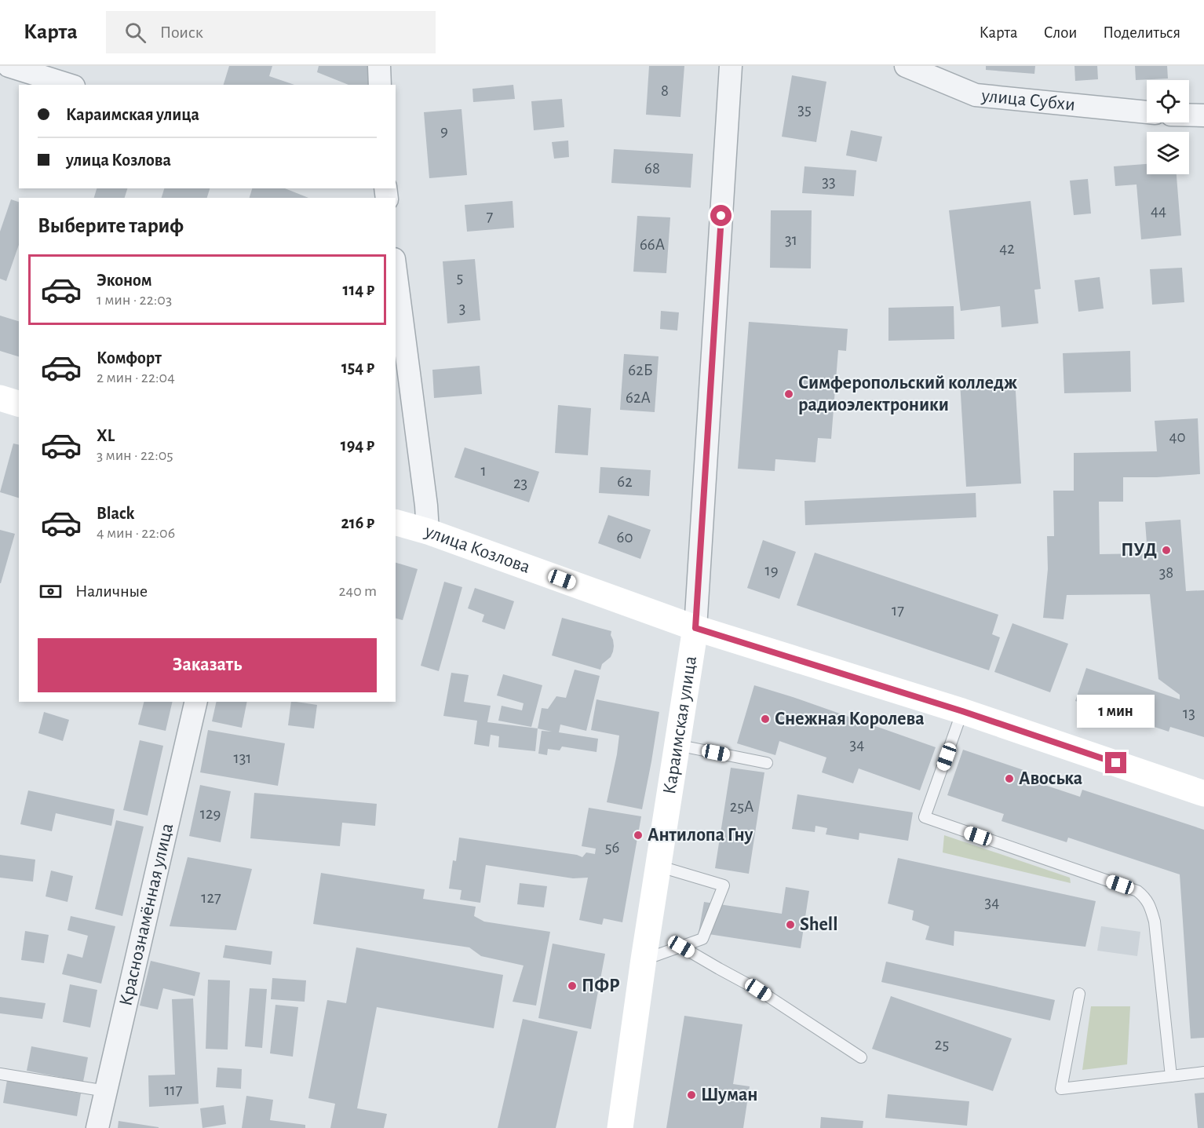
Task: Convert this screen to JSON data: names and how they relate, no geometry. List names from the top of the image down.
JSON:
{
  "streets": {
    "main road": ["улица Козлова", "Караимская улица"],
    "street": ["улица Субхи", "Краснознамённая улица"]
  },
  "crossings": [
    ["улица Козлова", "Караимская улица"]
  ],
  "places": [
    "Симферопольский колледж радиоэлектроники",
    "ПУД",
    "Снежная Королева",
    "Авоська",
    "Антилопа Гну",
    "Shell",
    "ПФР",
    "Шуман"
  ],
  "house_numbers": [
    "8",
    "35",
    "9",
    "68",
    "33",
    "44",
    "7",
    "31",
    "66А",
    "42",
    "5",
    "3",
    "62Б",
    "62А",
    "40",
    "1",
    "62",
    "23",
    "60",
    "19",
    "38",
    "17",
    "13",
    "34",
    "131",
    "25А",
    "129",
    "56",
    "127",
    "34",
    "25",
    "117"
  ],
  "page": {
    "header": "Карта",
    "search": "Поиск",
    "nav": ["Карта", "Слои", "Поделиться"],
    "banner": ["Караимская улица", "улица Козлова"],
    "heading": "Выберите тариф",
    "list": [
      {
        "name": "Эконом",
        "note": "1 мин · 22:03",
        "value": "114 ₽"
      },
      {
        "name": "Комфорт",
        "note": "2 мин · 22:04",
        "value": "154 ₽"
      },
      {
        "name": "XL",
        "note": "3 мин · 22:05",
        "value": "194 ₽"
      },
      {
        "name": "Black",
        "note": "4 мин · 22:06",
        "value": "216 ₽"
      }
    ],
    "pay": ["Наличные", "240 m"],
    "buttons": "Заказать",
    "bubble": "1 мин"
  }
}
